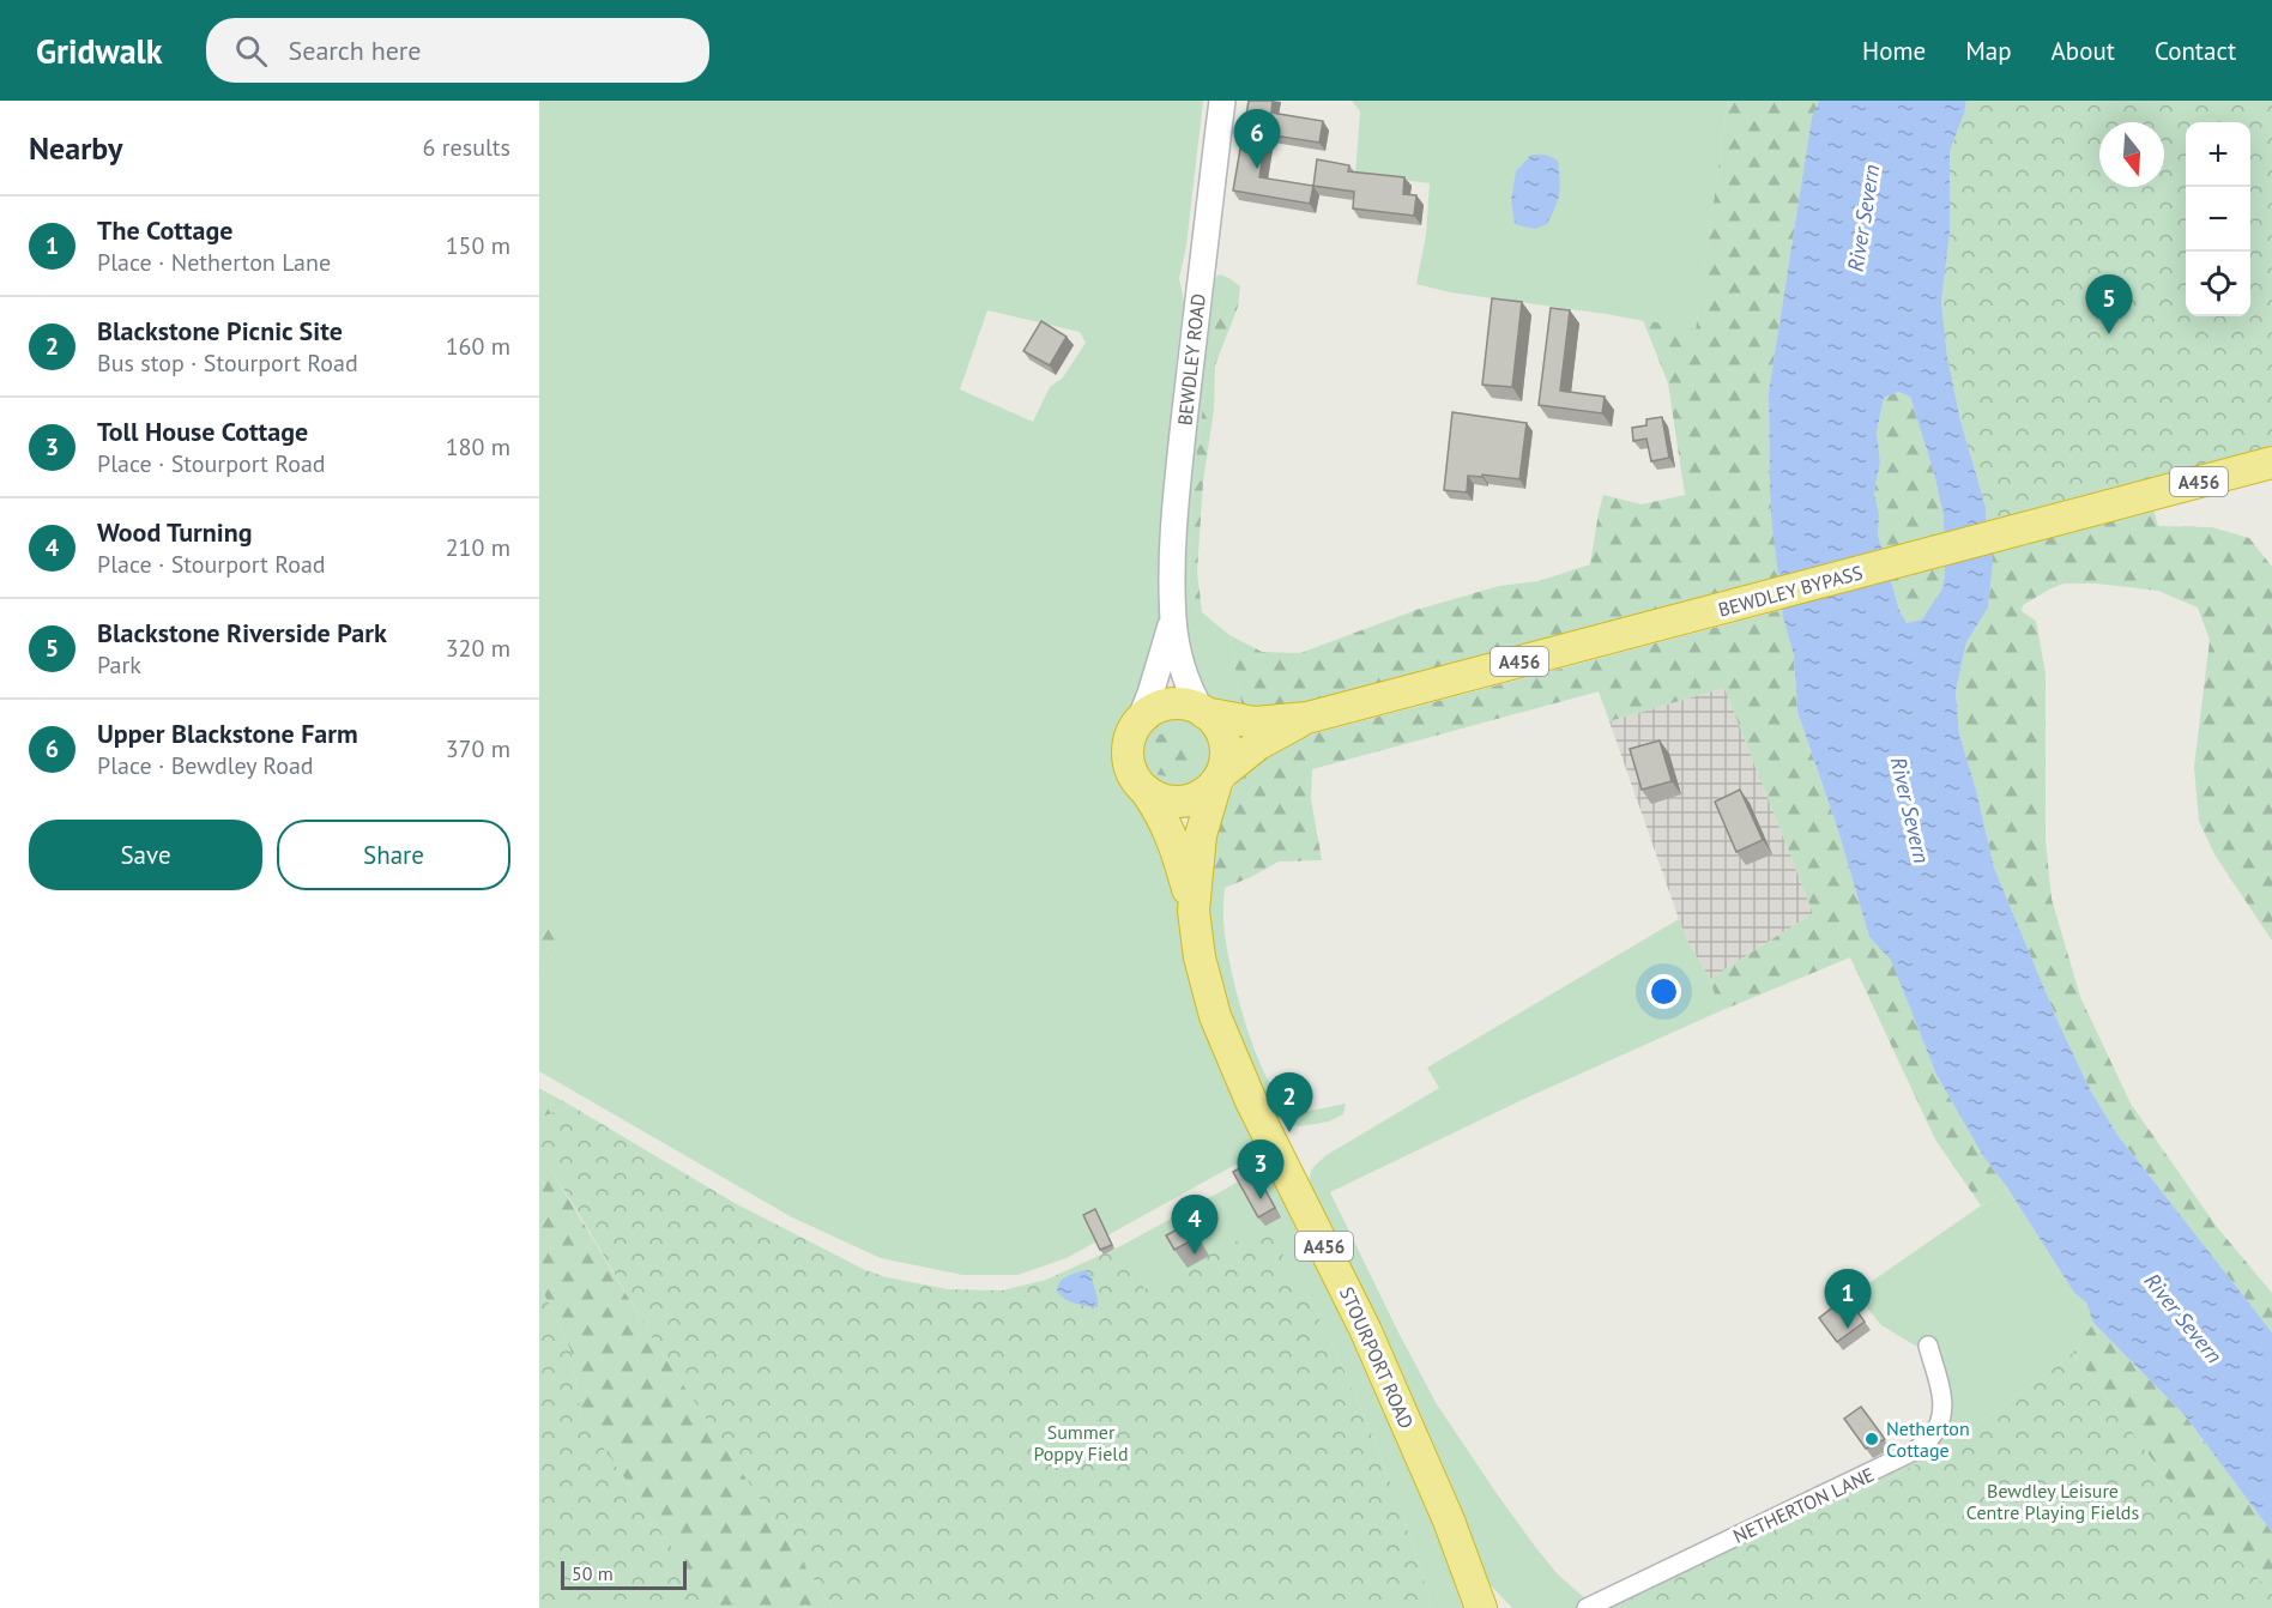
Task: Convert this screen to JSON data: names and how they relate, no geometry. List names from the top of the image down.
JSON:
{
  "streets": {
    "highway": ["A456", "BEWDLEY BYPASS", "STOURPORT ROAD"],
    "main road": ["BEWDLEY ROAD"],
    "street": ["NETHERTON LANE"]
  },
  "crossings": [
    ["BEWDLEY ROAD", "A456"],
    ["BEWDLEY ROAD", "BEWDLEY BYPASS"],
    ["BEWDLEY ROAD", "STOURPORT ROAD"],
    ["A456", "BEWDLEY BYPASS"],
    ["A456", "STOURPORT ROAD"],
    ["BEWDLEY BYPASS", "STOURPORT ROAD"]
  ],
  "water": ["River Severn"],
  "parks": ["Summer Poppy Field", "Bewdley Leisure Centre Playing Fields"],
  "places": ["Netherton Cottage"],
  "scale_bar": "50 m",
  "north": "bottom",
  "page": {
    "header": "Gridwalk",
    "search": "Search here",
    "nav": [
      "Home",
      "Map",
      "About",
      "Contact"
    ],
    "heading": ["Nearby", "6 results"],
    "pins": [
      "6",
      "5",
      "2",
      "3",
      "4",
      "1"
    ],
    "map_buttons": ["+", "−"],
    "list": [
      {
        "mark": "1",
        "name": "The Cottage",
        "note": "Place · Netherton Lane",
        "value": "150 m"
      },
      {
        "mark": "2",
        "name": "Blackstone Picnic Site",
        "note": "Bus stop · Stourport Road",
        "value": "160 m"
      },
      {
        "mark": "3",
        "name": "Toll House Cottage",
        "note": "Place · Stourport Road",
        "value": "180 m"
      },
      {
        "mark": "4",
        "name": "Wood Turning",
        "note": "Place · Stourport Road",
        "value": "210 m"
      },
      {
        "mark": "5",
        "name": "Blackstone Riverside Park",
        "note": "Park",
        "value": "320 m"
      },
      {
        "mark": "6",
        "name": "Upper Blackstone Farm",
        "note": "Place · Bewdley Road",
        "value": "370 m"
      }
    ],
    "buttons": ["Save", "Share"],
    "scale": "50 m"
  }
}
